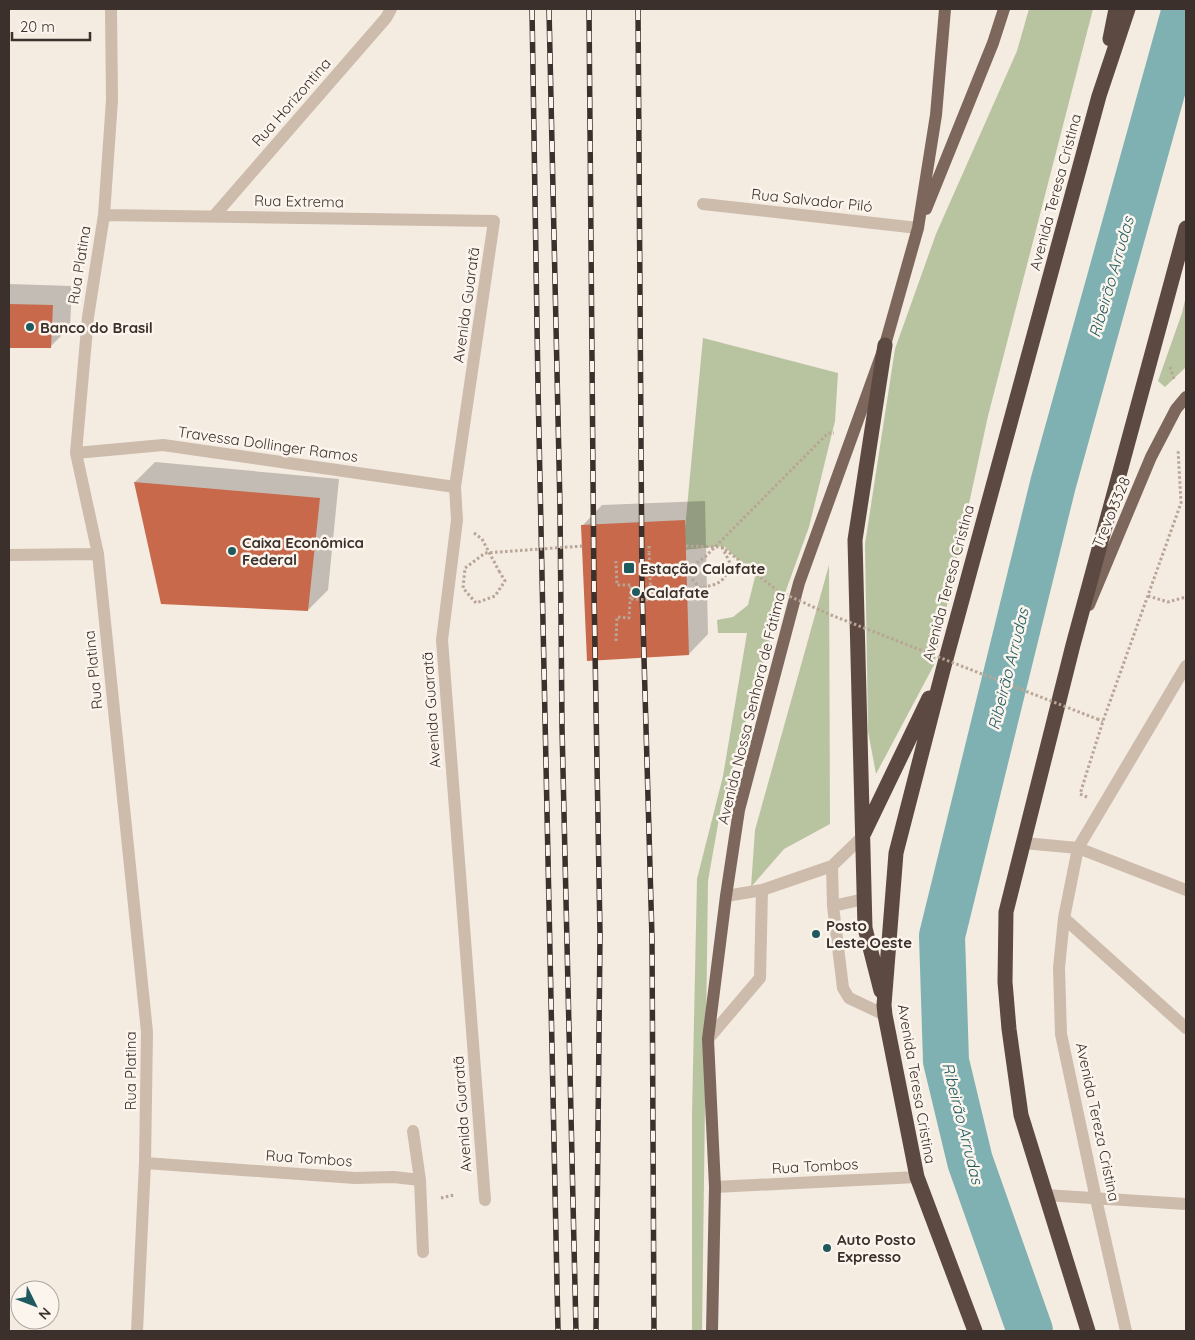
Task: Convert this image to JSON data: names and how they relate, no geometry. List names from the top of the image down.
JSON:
{
  "streets": {
    "highway": ["Avenida Teresa Cristina"],
    "main road": ["Trevo 3328", "Avenida Nossa Senhora de Fátima"],
    "street": [
      "Rua Horizontina",
      "Rua Salvador Piló",
      "Rua Extrema",
      "Rua Platina",
      "Avenida Guaratã",
      "Travessa Dollinger Ramos",
      "Avenida Tereza Cristina",
      "Rua Tombos"
    ]
  },
  "crossings": [
    ["Rua Horizontina", "Rua Extrema"],
    ["Avenida Teresa Cristina", "Rua Tombos"],
    ["Rua Salvador Piló", "Avenida Nossa Senhora de Fátima"],
    ["Rua Extrema", "Rua Platina"],
    ["Rua Extrema", "Avenida Guaratã"],
    ["Rua Platina", "Travessa Dollinger Ramos"],
    ["Rua Platina", "Rua Tombos"],
    ["Avenida Guaratã", "Travessa Dollinger Ramos"],
    ["Avenida Nossa Senhora de Fátima", "Rua Tombos"]
  ],
  "water": ["Ribeirão Arrudas"],
  "places": {
    "other": [
      "Banco do Brasil",
      "Caixa Econômica Federal",
      "Calafate",
      "Posto Leste Oeste",
      "Auto Posto Expresso"
    ],
    "transit": ["Estação Calafate"]
  },
  "scale_bar": "20 m",
  "north": "bottom right"
}
